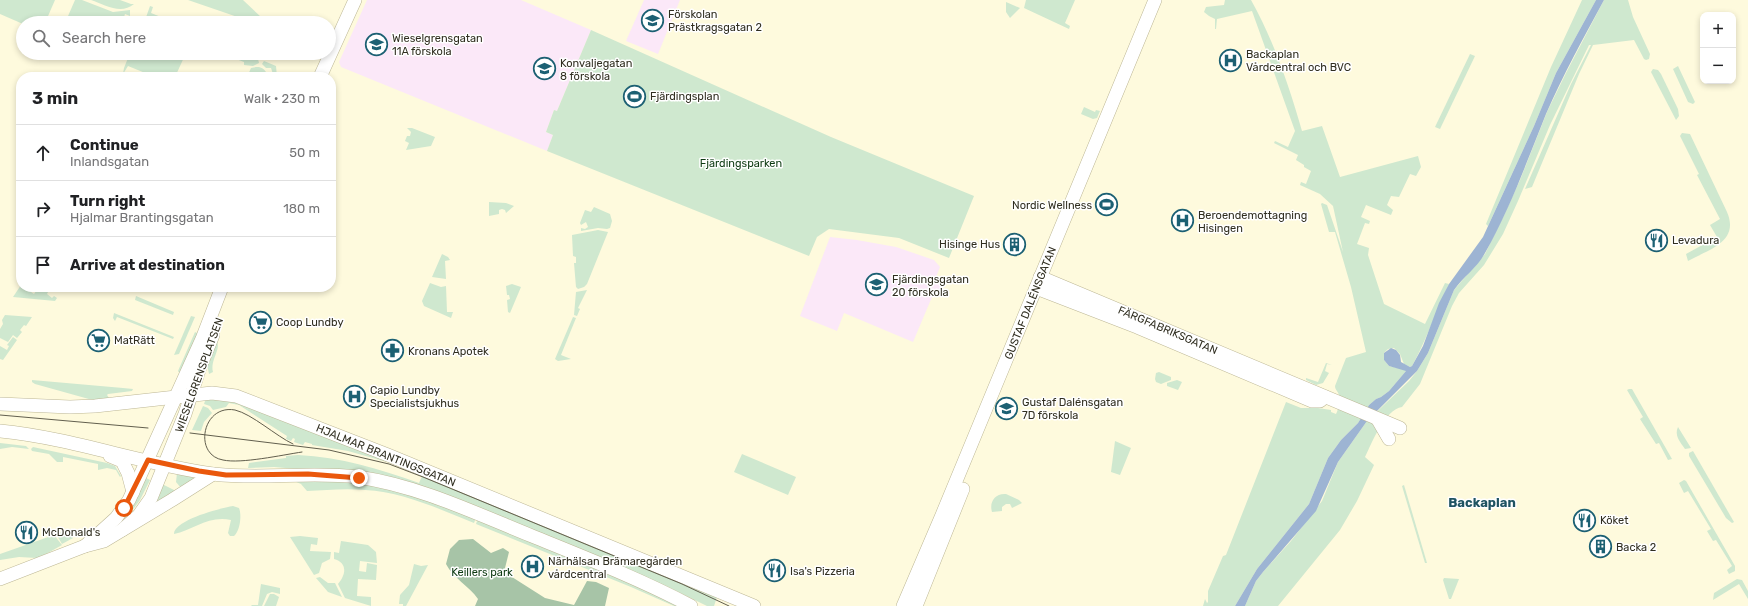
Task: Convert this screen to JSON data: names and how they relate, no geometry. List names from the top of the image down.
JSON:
{
  "streets": {
    "street": [
      "GUSTAF DALÉNSGATAN",
      "FÄRGFABRIKSGATAN",
      "WIESELGRENSPLATSEN",
      "HJALMAR BRANTINGSGATAN"
    ]
  },
  "crossings": [
    ["GUSTAF DALÉNSGATAN", "FÄRGFABRIKSGATAN"],
    ["WIESELGRENSPLATSEN", "HJALMAR BRANTINGSGATAN"]
  ],
  "districts": ["Backaplan"],
  "parks": ["Fjärdingsparken", "Keillers park"],
  "places": {
    "school or university": [
      "Förskolan Prästkragsgatan 2",
      "Wieselgrensgatan 11A förskola",
      "Konvaljegatan 8 förskola",
      "Fjärdingsgatan 20 förskola",
      "Gustaf Dalénsgatan 7D förskola"
    ],
    "hospital": [
      "Backaplan Vårdcentral och BVC",
      "Beroendemottagning Hisingen",
      "Capio Lundby Specialistsjukhus",
      "Närhälsan Brämaregården vårdcentral"
    ],
    "sports": ["Fjärdingsplan", "Nordic Wellness"],
    "restaurant": [
      "Levadura",
      "Köket",
      "McDonald's",
      "Isa's Pizzeria"
    ],
    "building": ["Hisinge Hus", "Backa 2"],
    "supermarket": ["Coop Lundby", "MatRätt"],
    "pharmacy": ["Kronans Apotek"]
  },
  "page": {
    "map_buttons": ["+", "−"],
    "search": "Search here",
    "heading": ["3 min", "Walk · 230 m"],
    "list": [
      ["Continue", "Inlandsgatan", "50 m"],
      ["Turn right", "Hjalmar Brantingsgatan", "180 m"],
      "Arrive at destination"
    ]
  }
}
